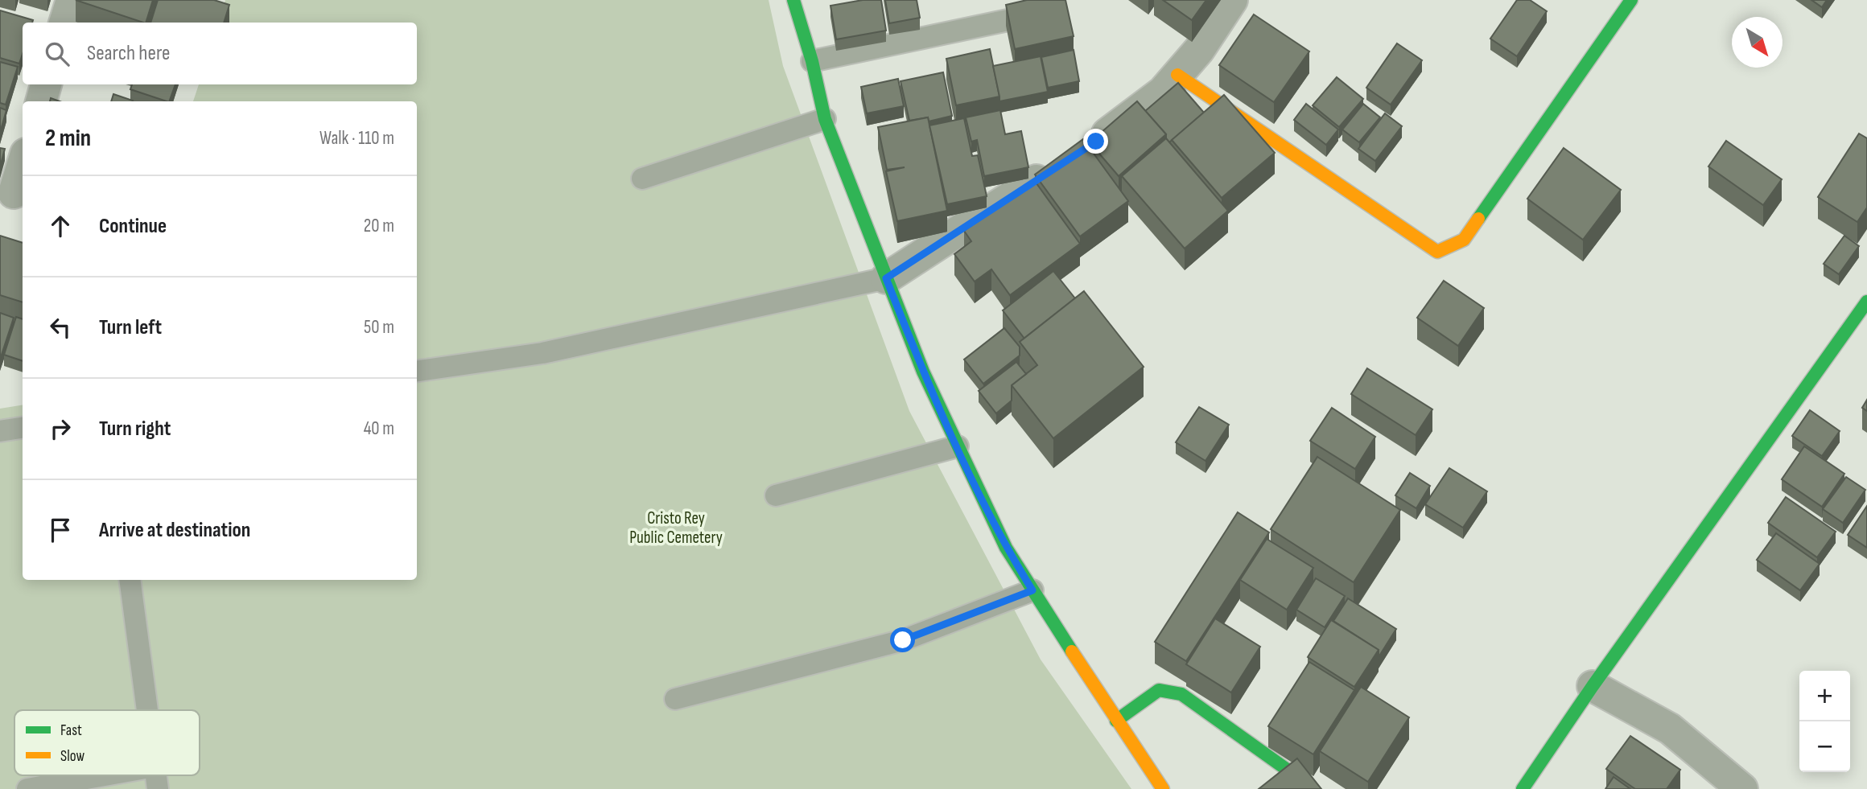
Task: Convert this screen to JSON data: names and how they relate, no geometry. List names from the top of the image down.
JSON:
{
  "parks": ["Cristo Rey Public Cemetery"],
  "legend": ["Fast", "Slow"],
  "north": "bottom right",
  "page": {
    "search": "Search here",
    "heading": ["2 min", "Walk · 110 m"],
    "list": [
      ["Continue", "20 m"],
      ["Turn left", "50 m"],
      ["Turn right", "40 m"],
      "Arrive at destination"
    ],
    "map_buttons": ["+", "−"]
  }
}
